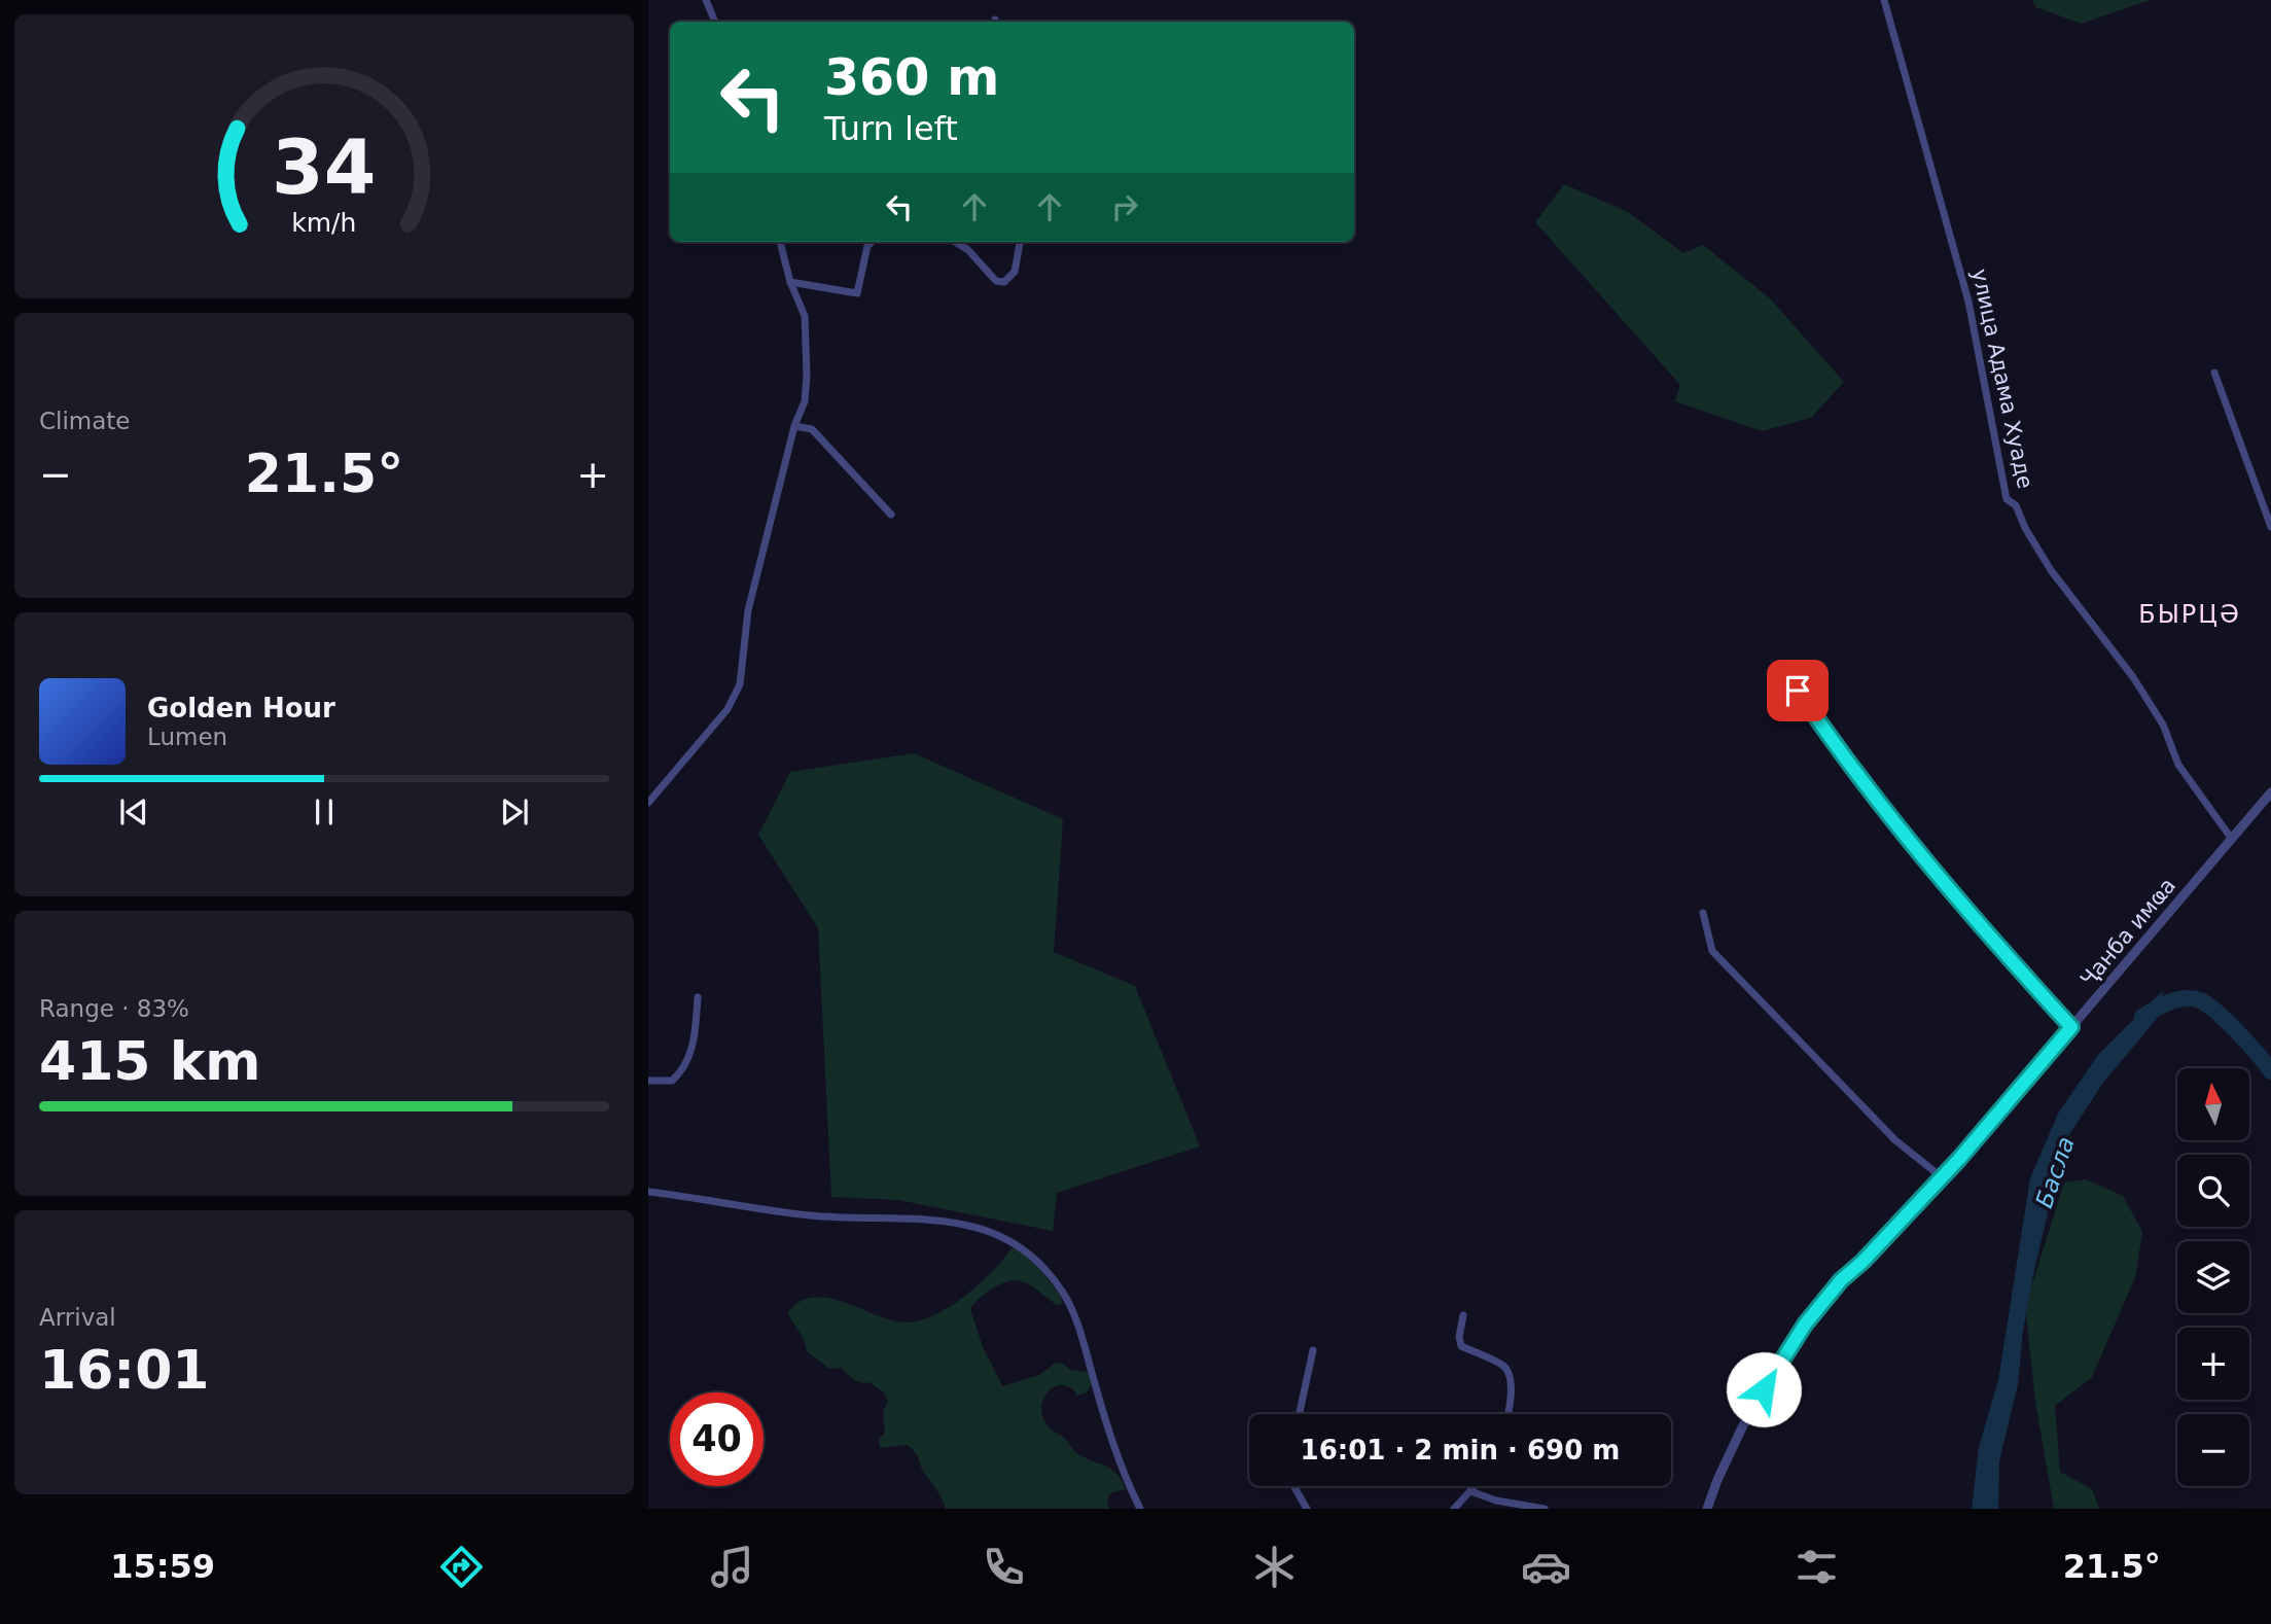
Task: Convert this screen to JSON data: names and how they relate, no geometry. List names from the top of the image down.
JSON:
{
  "streets": {
    "street": ["улица Адама Хуаде", "Ҷанба имҩа"]
  },
  "crossings": [
    ["улица Адама Хуаде", "Ҷанба имҩа"]
  ],
  "districts": ["БЫРЦӘ"],
  "water": ["Басла"],
  "north": "top",
  "page": {
    "turn": ["360 m", "Turn left"],
    "tile": [
      "Climate",
      ["Range · 83%", "415 km"],
      ["Arrival", "16:01"]
    ],
    "heat": ["−", "21.5°", "+"],
    "song": ["Golden Hour", "Lumen"],
    "map_buttons": ["+", "−"],
    "limit": "40",
    "trip": "16:01 · 2 min · 690 m",
    "tabs": ["15:59", "21.5°"],
    "gauge": ["34", "km/h"]
  }
}
